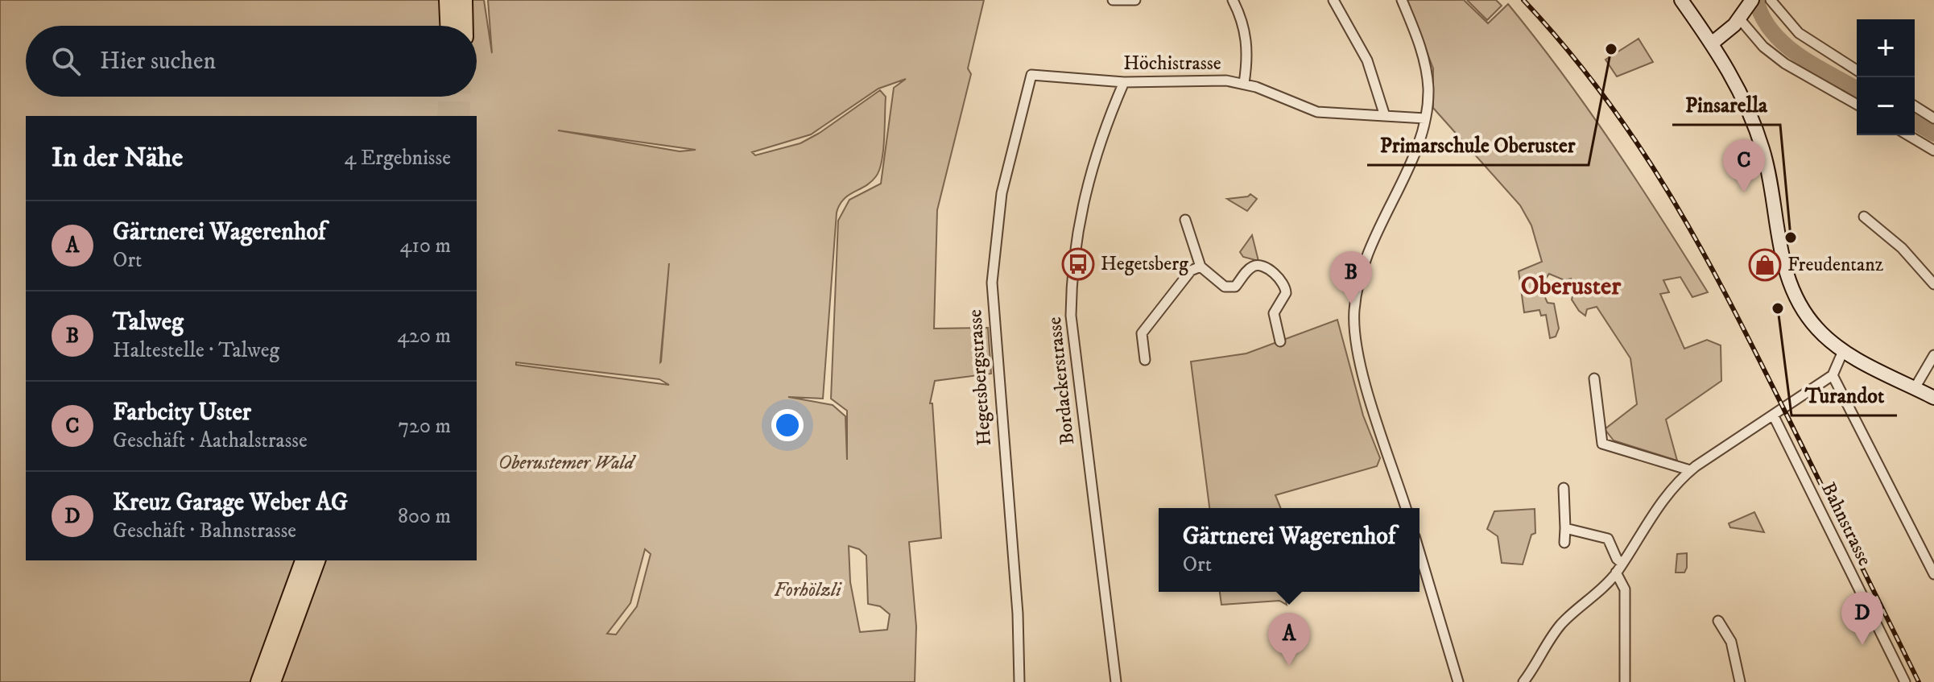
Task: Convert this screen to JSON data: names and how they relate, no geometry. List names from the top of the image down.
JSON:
{
  "streets": {
    "street": [
      "Höchistrasse",
      "Hegetsbergstrasse",
      "Bordackerstrasse",
      "Bahnstrasse"
    ]
  },
  "crossings": [
    ["Höchistrasse", "Hegetsbergstrasse"],
    ["Höchistrasse", "Bordackerstrasse"]
  ],
  "districts": ["Oberuster"],
  "parks": ["Oberustemer Wald", "Forhölzli"],
  "places": {
    "other": ["Primarschule Oberuster", "Pinsarella", "Turandot"],
    "bus stop": ["Hegetsberg"],
    "shop": ["Freudentanz"]
  },
  "page": {
    "map_buttons": ["+", "−"],
    "search": "Hier suchen",
    "heading": ["In der Nähe", "4 Ergebnisse"],
    "pins": [
      "C",
      "B",
      "D",
      "A"
    ],
    "list": [
      {
        "mark": "A",
        "name": "Gärtnerei Wagerenhof",
        "note": "Ort",
        "value": "410 m"
      },
      {
        "mark": "B",
        "name": "Talweg",
        "note": "Haltestelle · Talweg",
        "value": "420 m"
      },
      {
        "mark": "C",
        "name": "Farbcity Uster",
        "note": "Geschäft · Aathalstrasse",
        "value": "720 m"
      },
      {
        "mark": "D",
        "name": "Kreuz Garage Weber AG",
        "note": "Geschäft · Bahnstrasse",
        "value": "800 m"
      }
    ],
    "popup": ["Gärtnerei Wagerenhof", "Ort"]
  }
}
